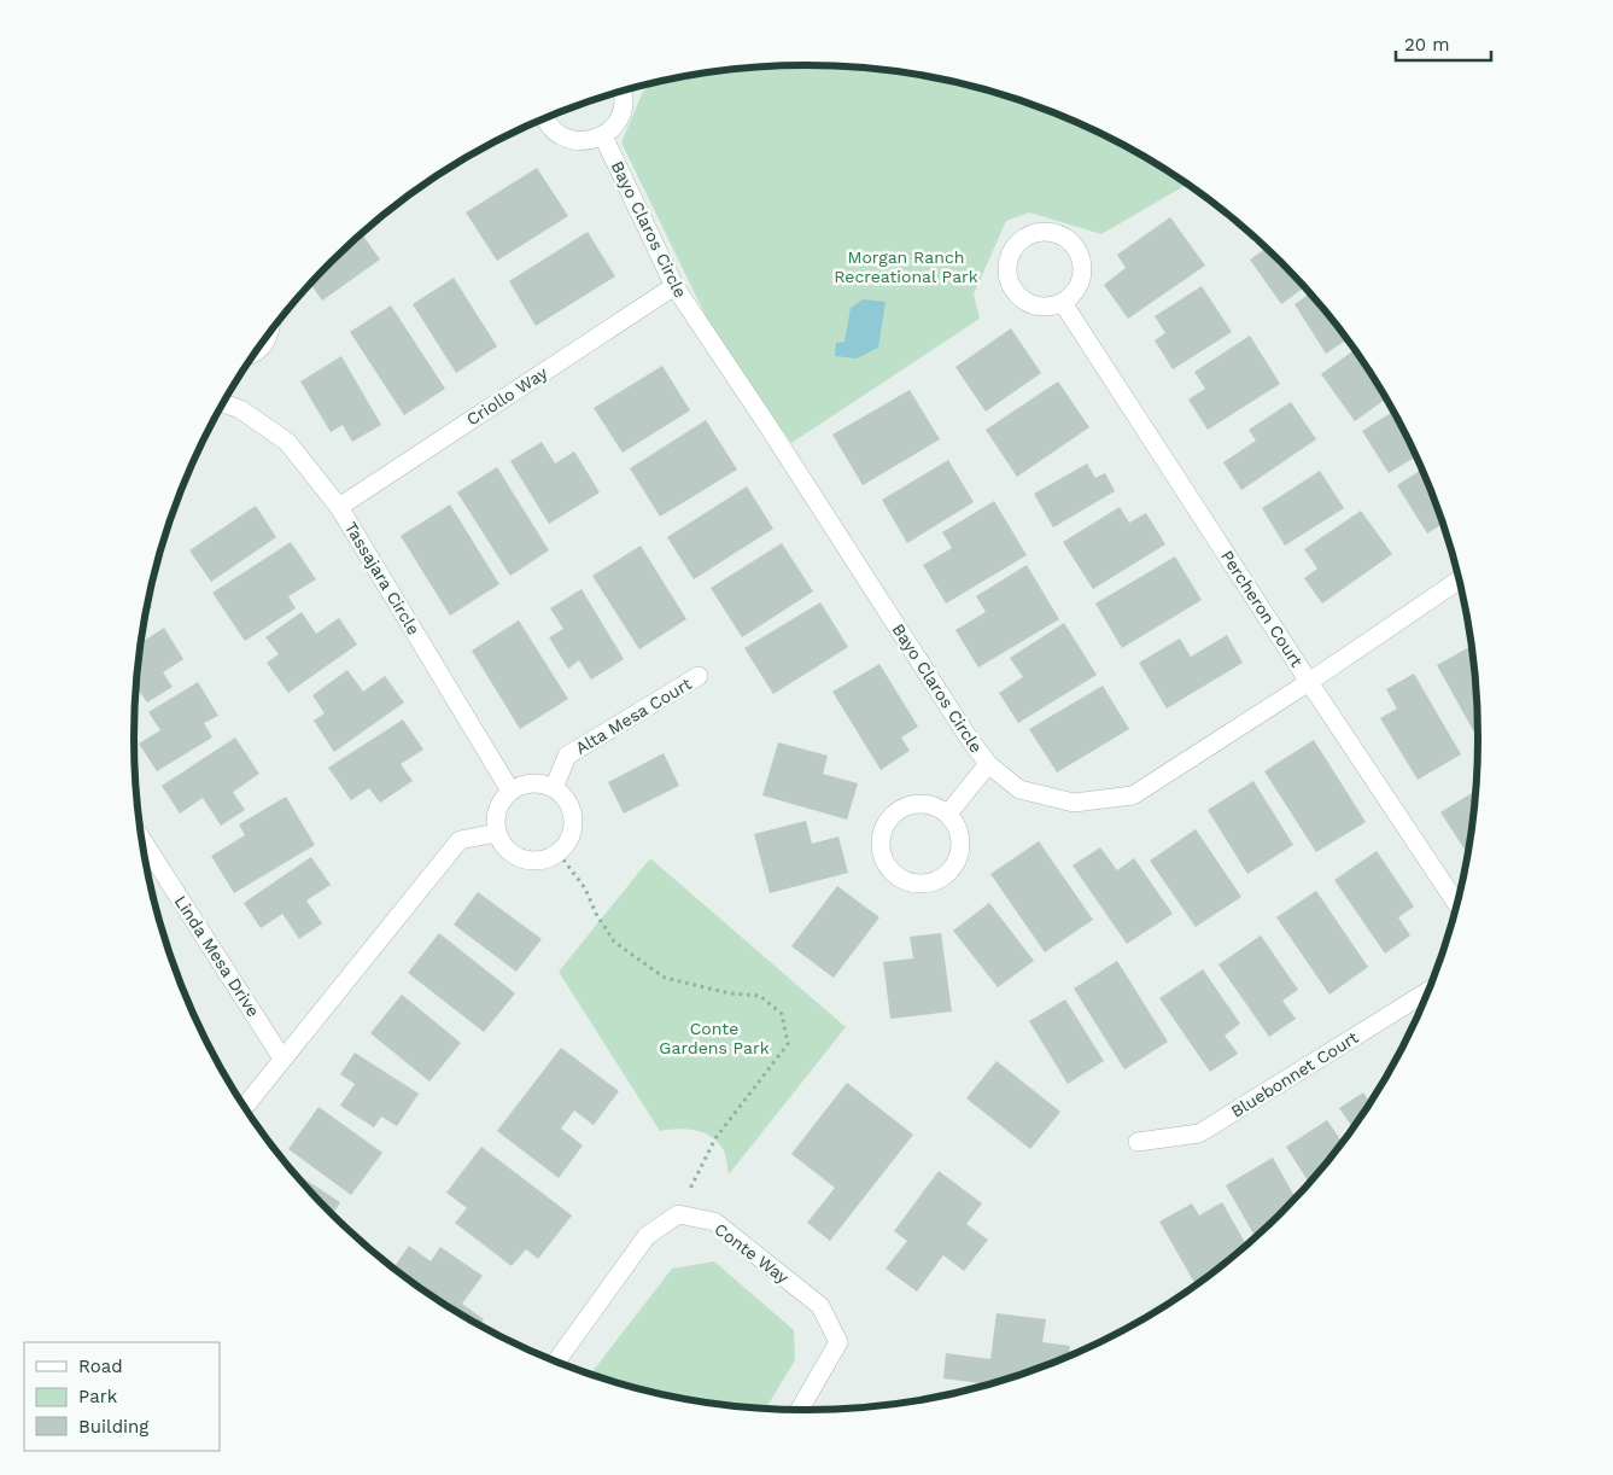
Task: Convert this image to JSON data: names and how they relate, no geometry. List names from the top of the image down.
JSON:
{
  "streets": {
    "street": [
      "Bayo Claros Circle",
      "Criollo Way",
      "Tassajara Circle",
      "Percheron Court",
      "Alta Mesa Court",
      "Linda Mesa Drive",
      "Bluebonnet Court",
      "Conte Way"
    ]
  },
  "crossings": [
    ["Bayo Claros Circle", "Criollo Way"],
    ["Bayo Claros Circle", "Percheron Court"],
    ["Criollo Way", "Tassajara Circle"],
    ["Tassajara Circle", "Alta Mesa Court"]
  ],
  "parks": ["Morgan Ranch Recreational Park", "Conte Gardens Park"],
  "legend": ["Road", "Park", "Building"],
  "scale_bar": "20 m"
}
